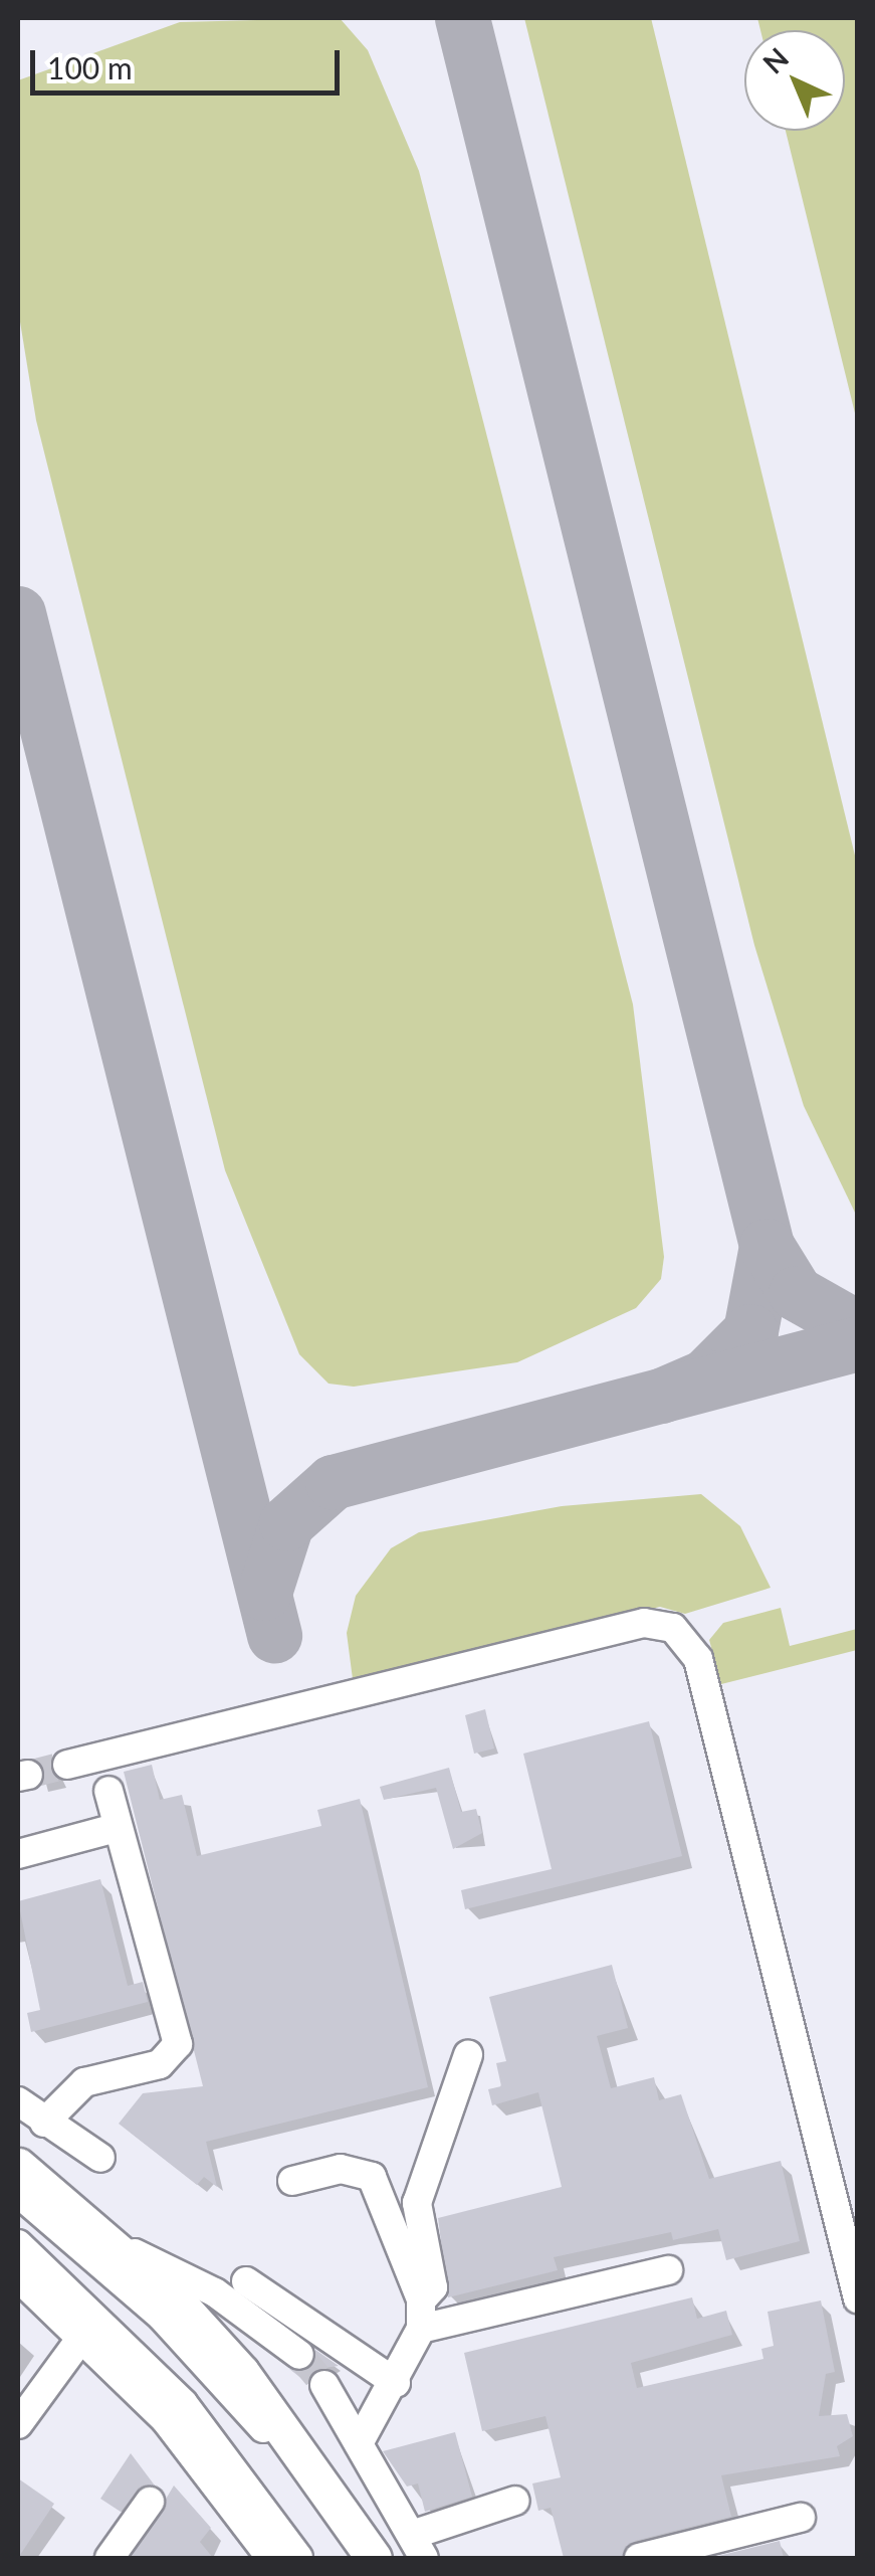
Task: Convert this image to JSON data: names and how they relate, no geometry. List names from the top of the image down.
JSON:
{
  "scale_bar": "100 m",
  "north": "top left"
}
